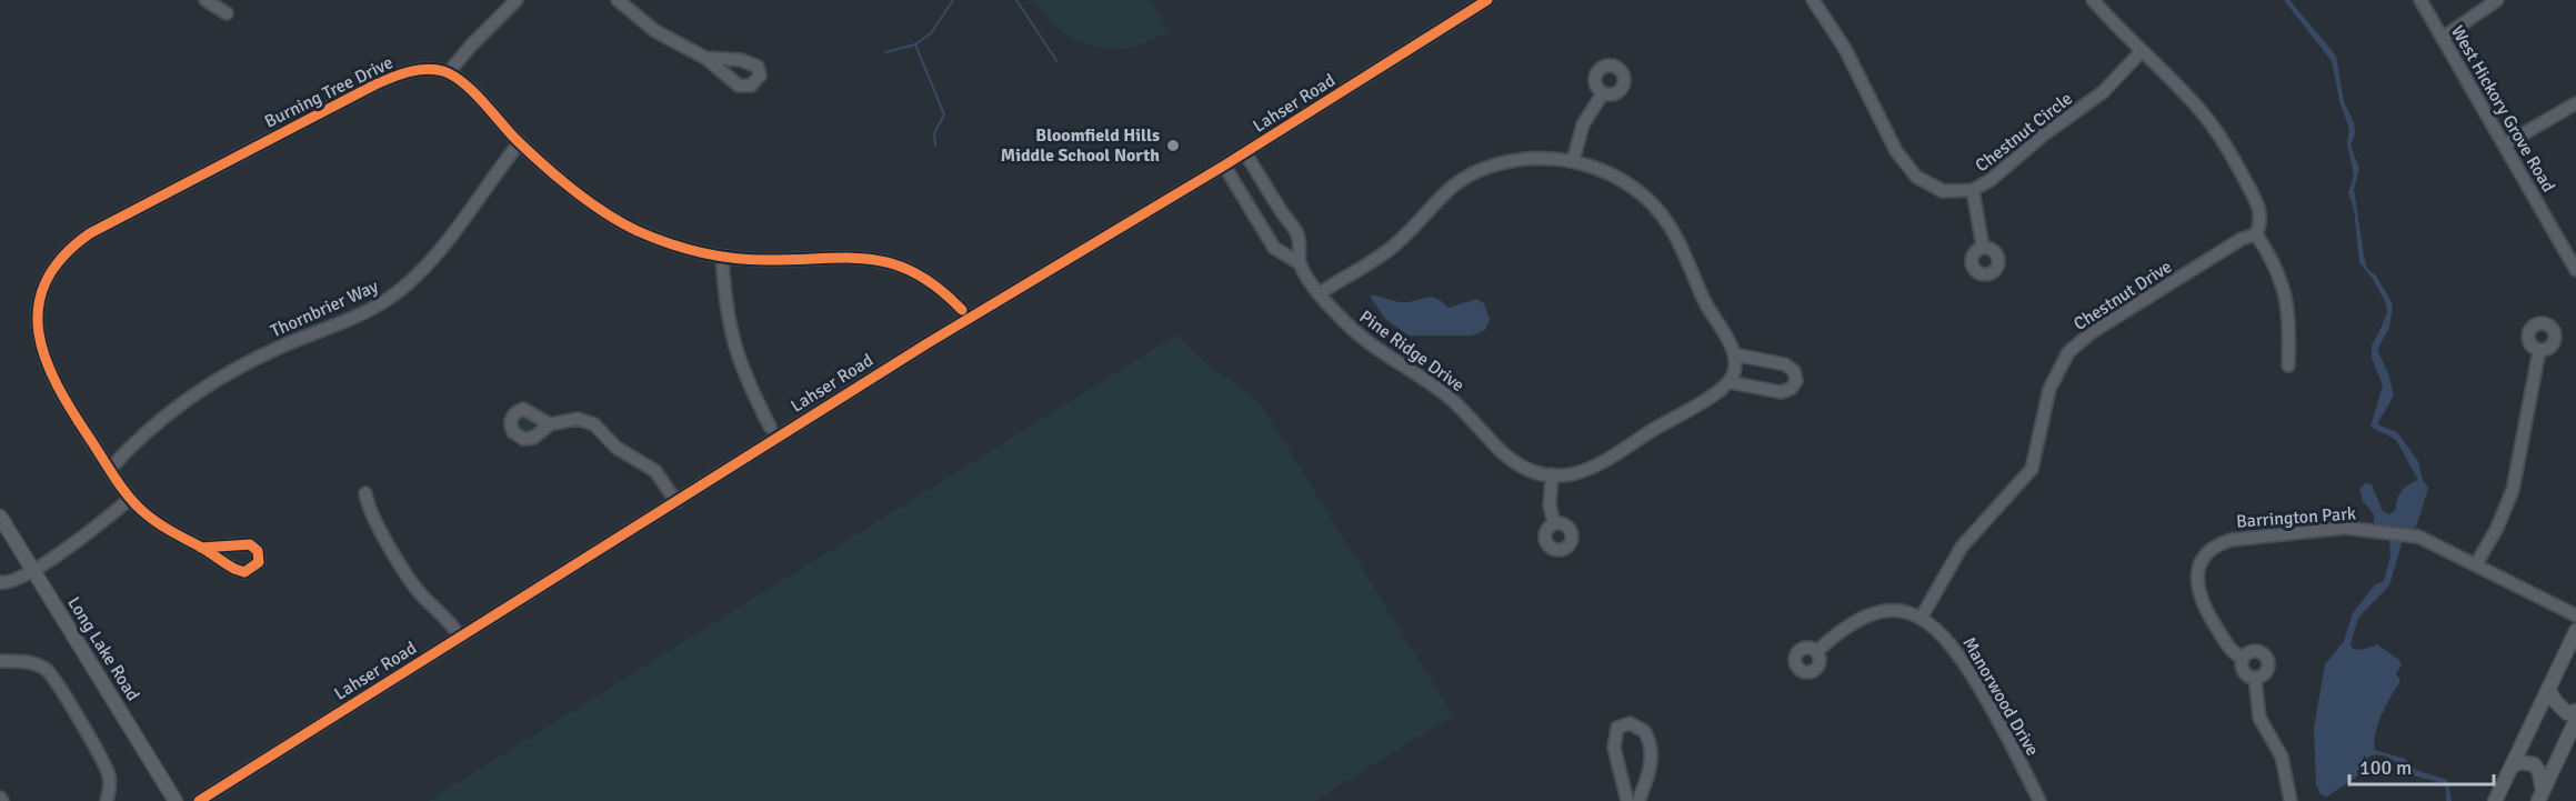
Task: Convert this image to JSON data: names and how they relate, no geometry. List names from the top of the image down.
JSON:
{
  "streets": {
    "main road": ["Long Lake Road"],
    "street": [
      "Burning Tree Drive",
      "Lahser Road",
      "West Hickory Grove Road",
      "Chestnut Circle",
      "Chestnut Drive",
      "Thornbrier Way",
      "Pine Ridge Drive",
      "Barrington Park",
      "Manorwood Drive"
    ]
  },
  "crossings": [
    ["Burning Tree Drive", "Thornbrier Way"],
    ["Lahser Road", "Pine Ridge Drive"],
    ["Chestnut Drive", "Manorwood Drive"]
  ],
  "places": ["Bloomfield Hills Middle School North"],
  "scale_bar": "100 m"
}
